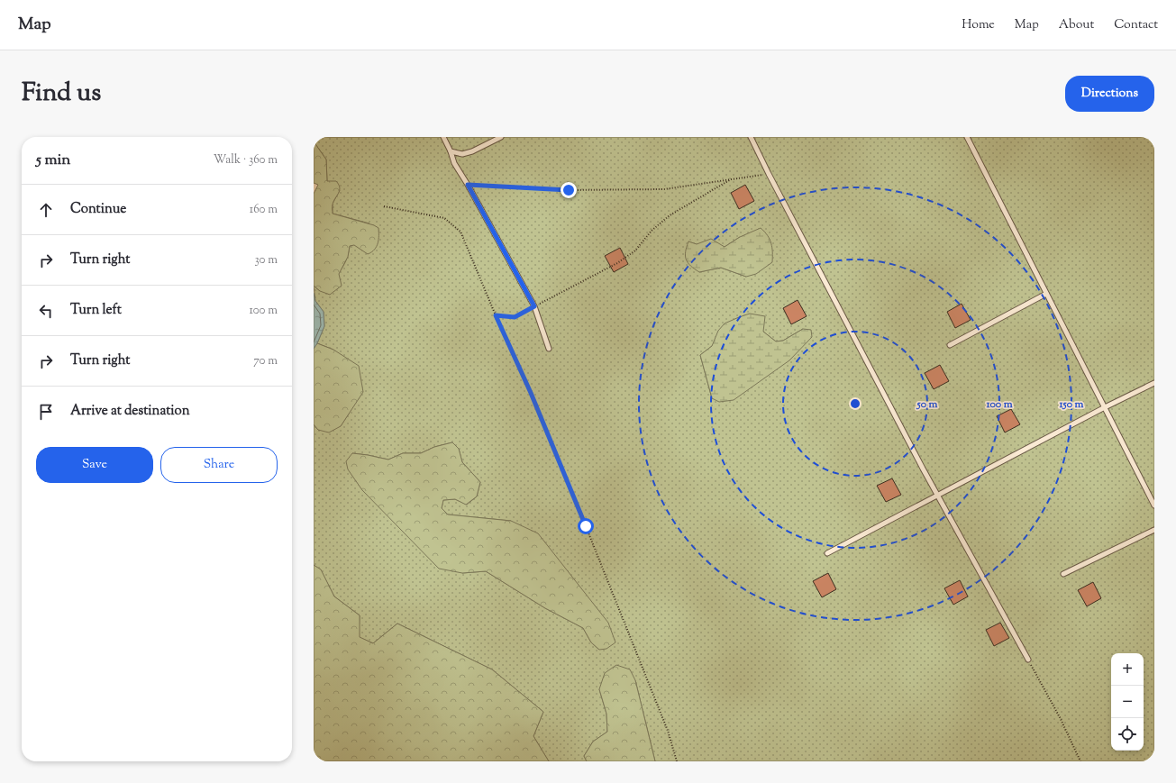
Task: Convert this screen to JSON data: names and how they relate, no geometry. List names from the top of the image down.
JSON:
{
  "page": {
    "header": "Map",
    "nav": [
      "Home",
      "Map",
      "About",
      "Contact"
    ],
    "title": "Find us",
    "buttons": [
      "Directions",
      ["Save", "Share"]
    ],
    "heading": ["5 min", "Walk · 360 m"],
    "list": [
      ["Continue", "160 m"],
      ["Turn right", "30 m"],
      ["Turn left", "100 m"],
      ["Turn right", "70 m"],
      "Arrive at destination"
    ],
    "map_buttons": ["+", "−"]
  },
  "rings": ["50 m", "100 m", "150 m"]
}
